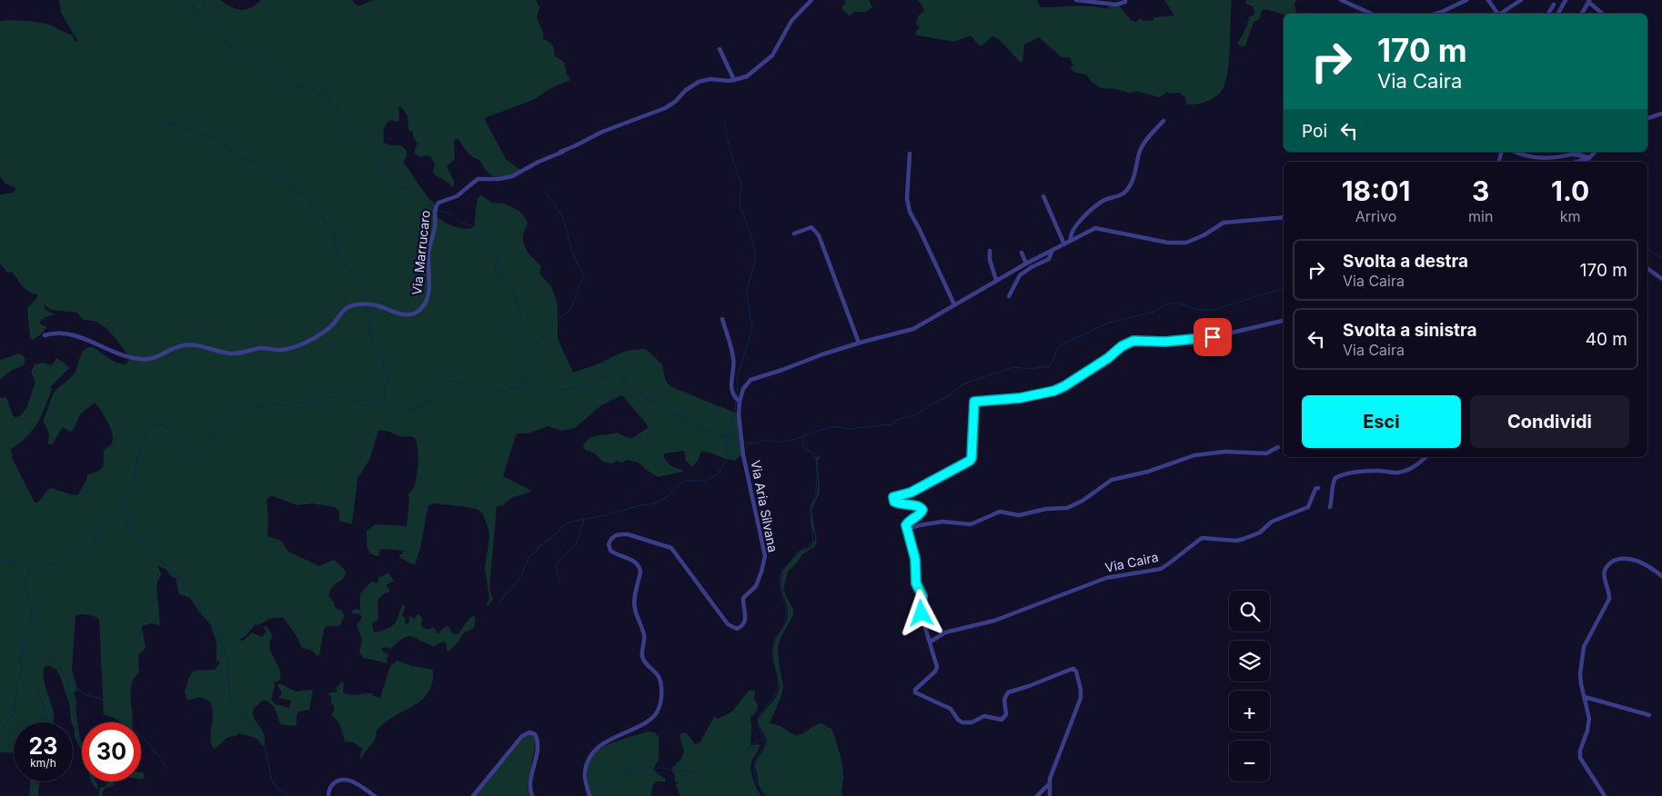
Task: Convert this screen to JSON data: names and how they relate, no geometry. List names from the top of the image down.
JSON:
{
  "streets": {
    "street": ["Via Marrucaro", "Via Aria Silvana", "Via Caira"]
  },
  "page": {
    "turn": ["170 m", "Via Caira"],
    "then": "Poi",
    "eta": [
      "18:01",
      "Arrivo",
      "3",
      "min",
      "1.0",
      "km"
    ],
    "list": [
      {
        "name": "Svolta a destra",
        "note": "Via Caira",
        "value": "170 m"
      },
      {
        "name": "Svolta a sinistra",
        "note": "Via Caira",
        "value": "40 m"
      }
    ],
    "buttons": ["Esci", "Condividi"],
    "map_buttons": ["+", "−"],
    "speed": "23 km/h",
    "limit": "30"
  }
}
